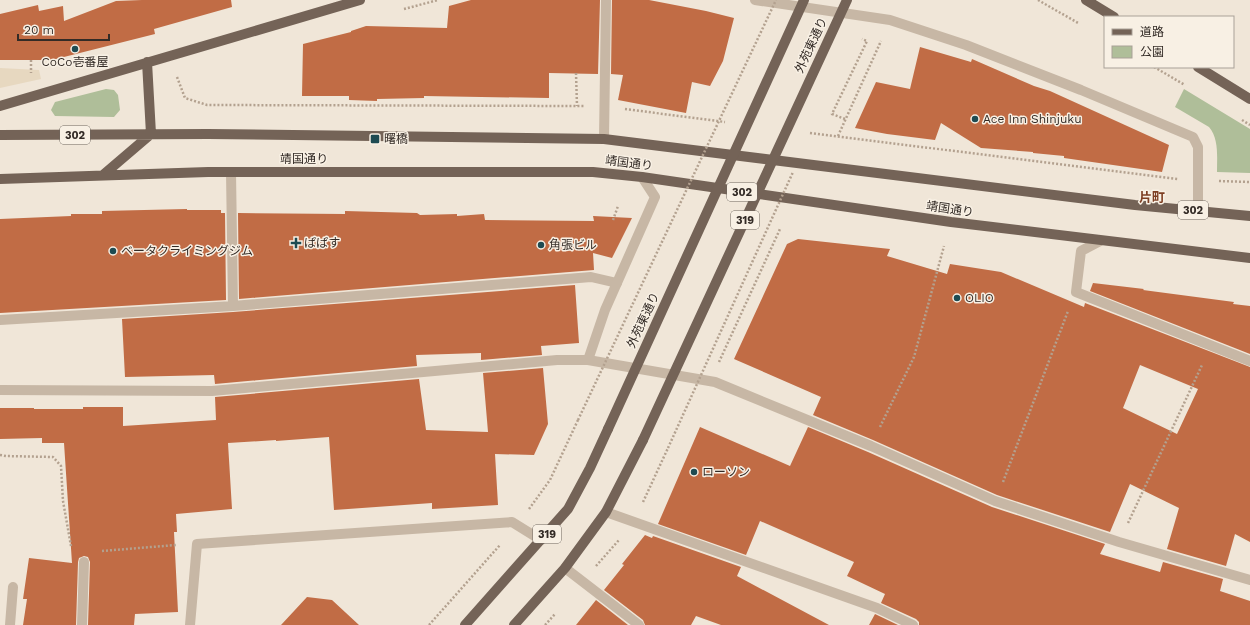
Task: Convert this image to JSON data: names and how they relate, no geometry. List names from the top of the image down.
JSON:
{
  "streets": {
    "main road": [
      "外苑東通り",
      "302",
      "靖国通り",
      "319"
    ]
  },
  "districts": ["片町"],
  "places": {
    "other": [
      "CoCo壱番屋",
      "Ace Inn Shinjuku",
      "角張ビル",
      "ベータクライミングジム",
      "OLIO",
      "ローソン"
    ],
    "transit": ["曙橋"],
    "health": ["ぱぱす"]
  },
  "legend": ["道路", "公園"],
  "scale_bar": "20 m"
}
